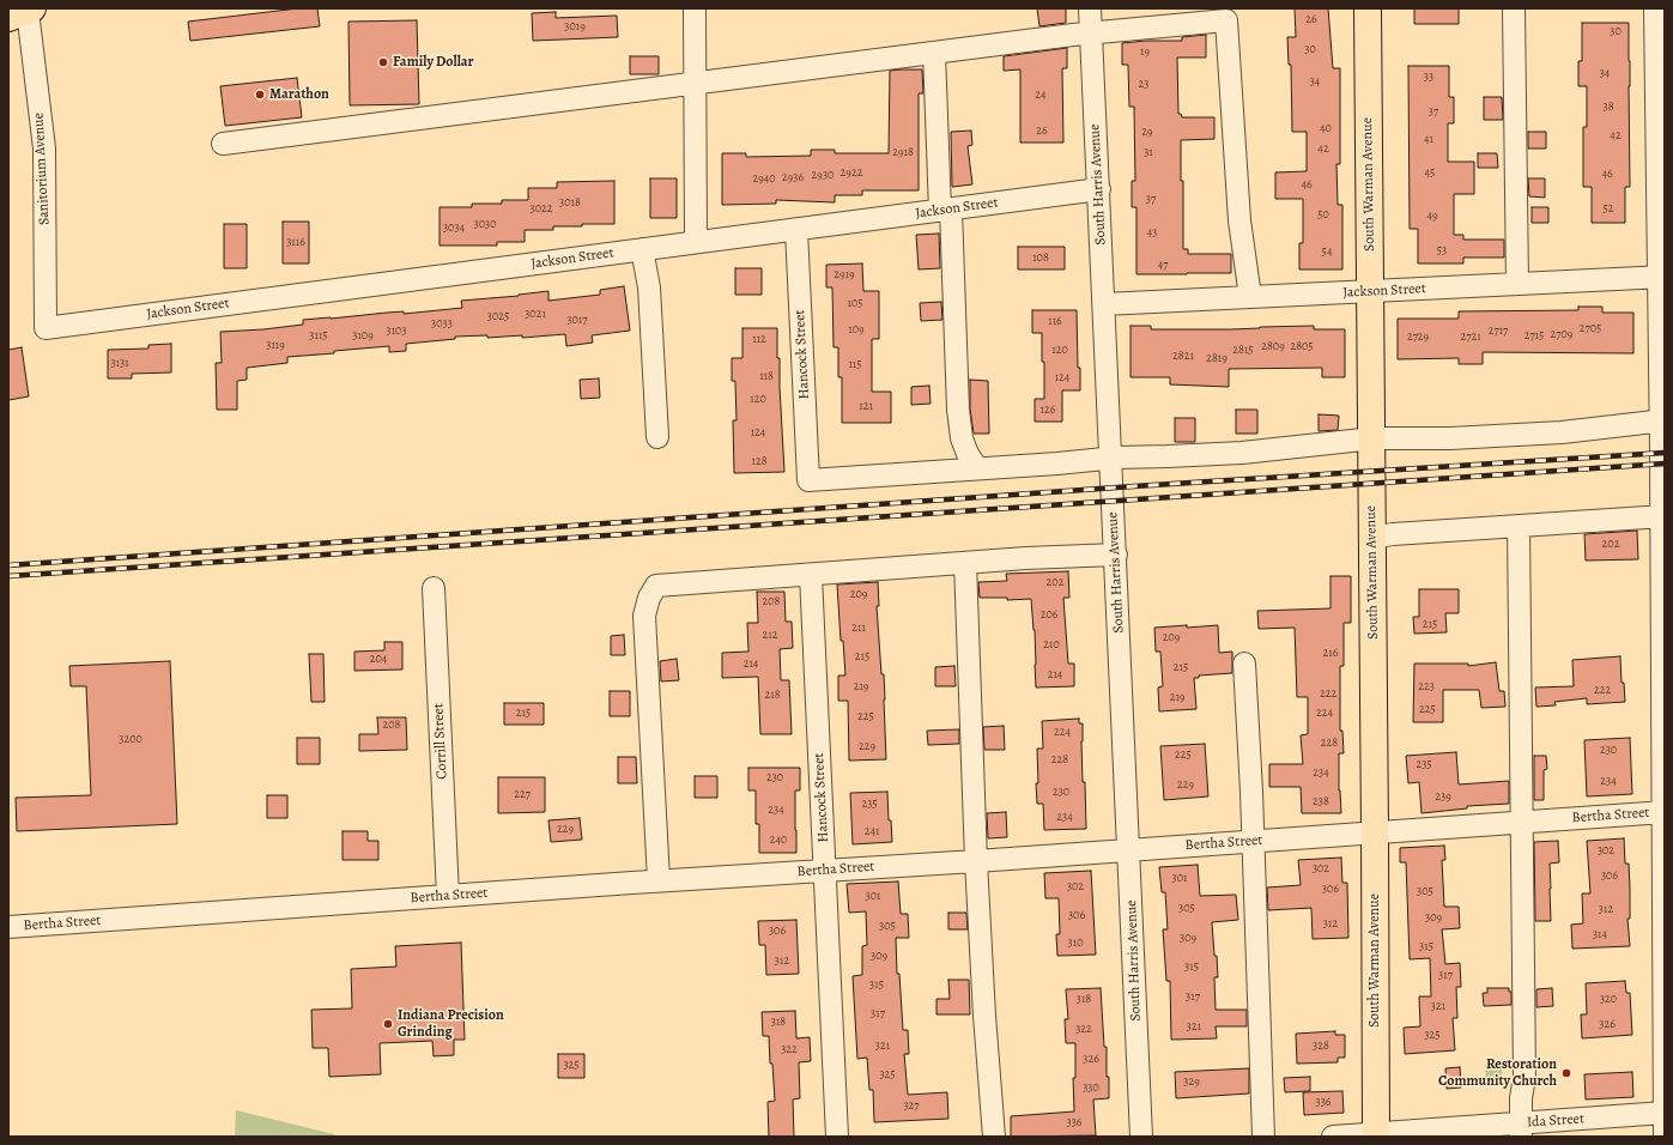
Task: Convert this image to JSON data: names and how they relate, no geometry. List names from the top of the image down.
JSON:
{
  "streets": {
    "main road": ["South Warman Avenue"],
    "street": [
      "Sanitorium Avenue",
      "South Harris Avenue",
      "Jackson Street",
      "Hancock Street",
      "Corrill Street",
      "Bertha Street",
      "Ida Street"
    ]
  },
  "crossings": [
    ["Sanitorium Avenue", "Jackson Street"],
    ["South Harris Avenue", "Jackson Street"],
    ["South Harris Avenue", "Bertha Street"],
    ["South Warman Avenue", "Jackson Street"],
    ["South Warman Avenue", "Bertha Street"],
    ["South Warman Avenue", "Ida Street"],
    ["Jackson Street", "Hancock Street"],
    ["Hancock Street", "Bertha Street"],
    ["Corrill Street", "Bertha Street"]
  ],
  "places": [
    "Family Dollar",
    "Marathon",
    "Indiana Precision Grinding",
    "Restoration Community Church"
  ],
  "house_numbers": [
    "26",
    "3019",
    "30",
    "30",
    "19",
    "34",
    "33",
    "34",
    "23",
    "24",
    "38",
    "37",
    "40",
    "26",
    "29",
    "42",
    "41",
    "42",
    "2918",
    "31",
    "2922",
    "45",
    "46",
    "2930",
    "2936",
    "2940",
    "46",
    "37",
    "3018",
    "3022",
    "52",
    "50",
    "49",
    "3030",
    "3034",
    "43",
    "3116",
    "53",
    "54",
    "108",
    "47",
    "2919",
    "105",
    "3021",
    "3025",
    "3017",
    "116",
    "3033",
    "2705",
    "109",
    "3103",
    "2717",
    "2709",
    "3115",
    "3109",
    "2715",
    "2729",
    "2721",
    "112",
    "3119",
    "2809",
    "2805",
    "120",
    "2815",
    "2821",
    "2819",
    "3131",
    "115",
    "118",
    "124",
    "120",
    "121",
    "126",
    "124",
    "128",
    "202",
    "202",
    "209",
    "208",
    "206",
    "215",
    "211",
    "212",
    "209",
    "210",
    "216",
    "215",
    "204",
    "214",
    "215",
    "214",
    "219",
    "223",
    "222",
    "222",
    "218",
    "219",
    "225",
    "215",
    "224",
    "225",
    "208",
    "224",
    "3200",
    "228",
    "229",
    "230",
    "225",
    "228",
    "235",
    "234",
    "230",
    "234",
    "229",
    "230",
    "227",
    "239",
    "238",
    "235",
    "234",
    "234",
    "229",
    "241",
    "240",
    "302",
    "302",
    "306",
    "301",
    "302",
    "306",
    "305",
    "301",
    "305",
    "312",
    "306",
    "309",
    "312",
    "305",
    "306",
    "314",
    "309",
    "310",
    "315",
    "309",
    "312",
    "315",
    "317",
    "315",
    "317",
    "318",
    "320",
    "321",
    "317",
    "318",
    "326",
    "321",
    "322",
    "325",
    "321",
    "328",
    "322",
    "326",
    "325",
    "325",
    "329",
    "330",
    "336",
    "327",
    "336"
  ]
}
